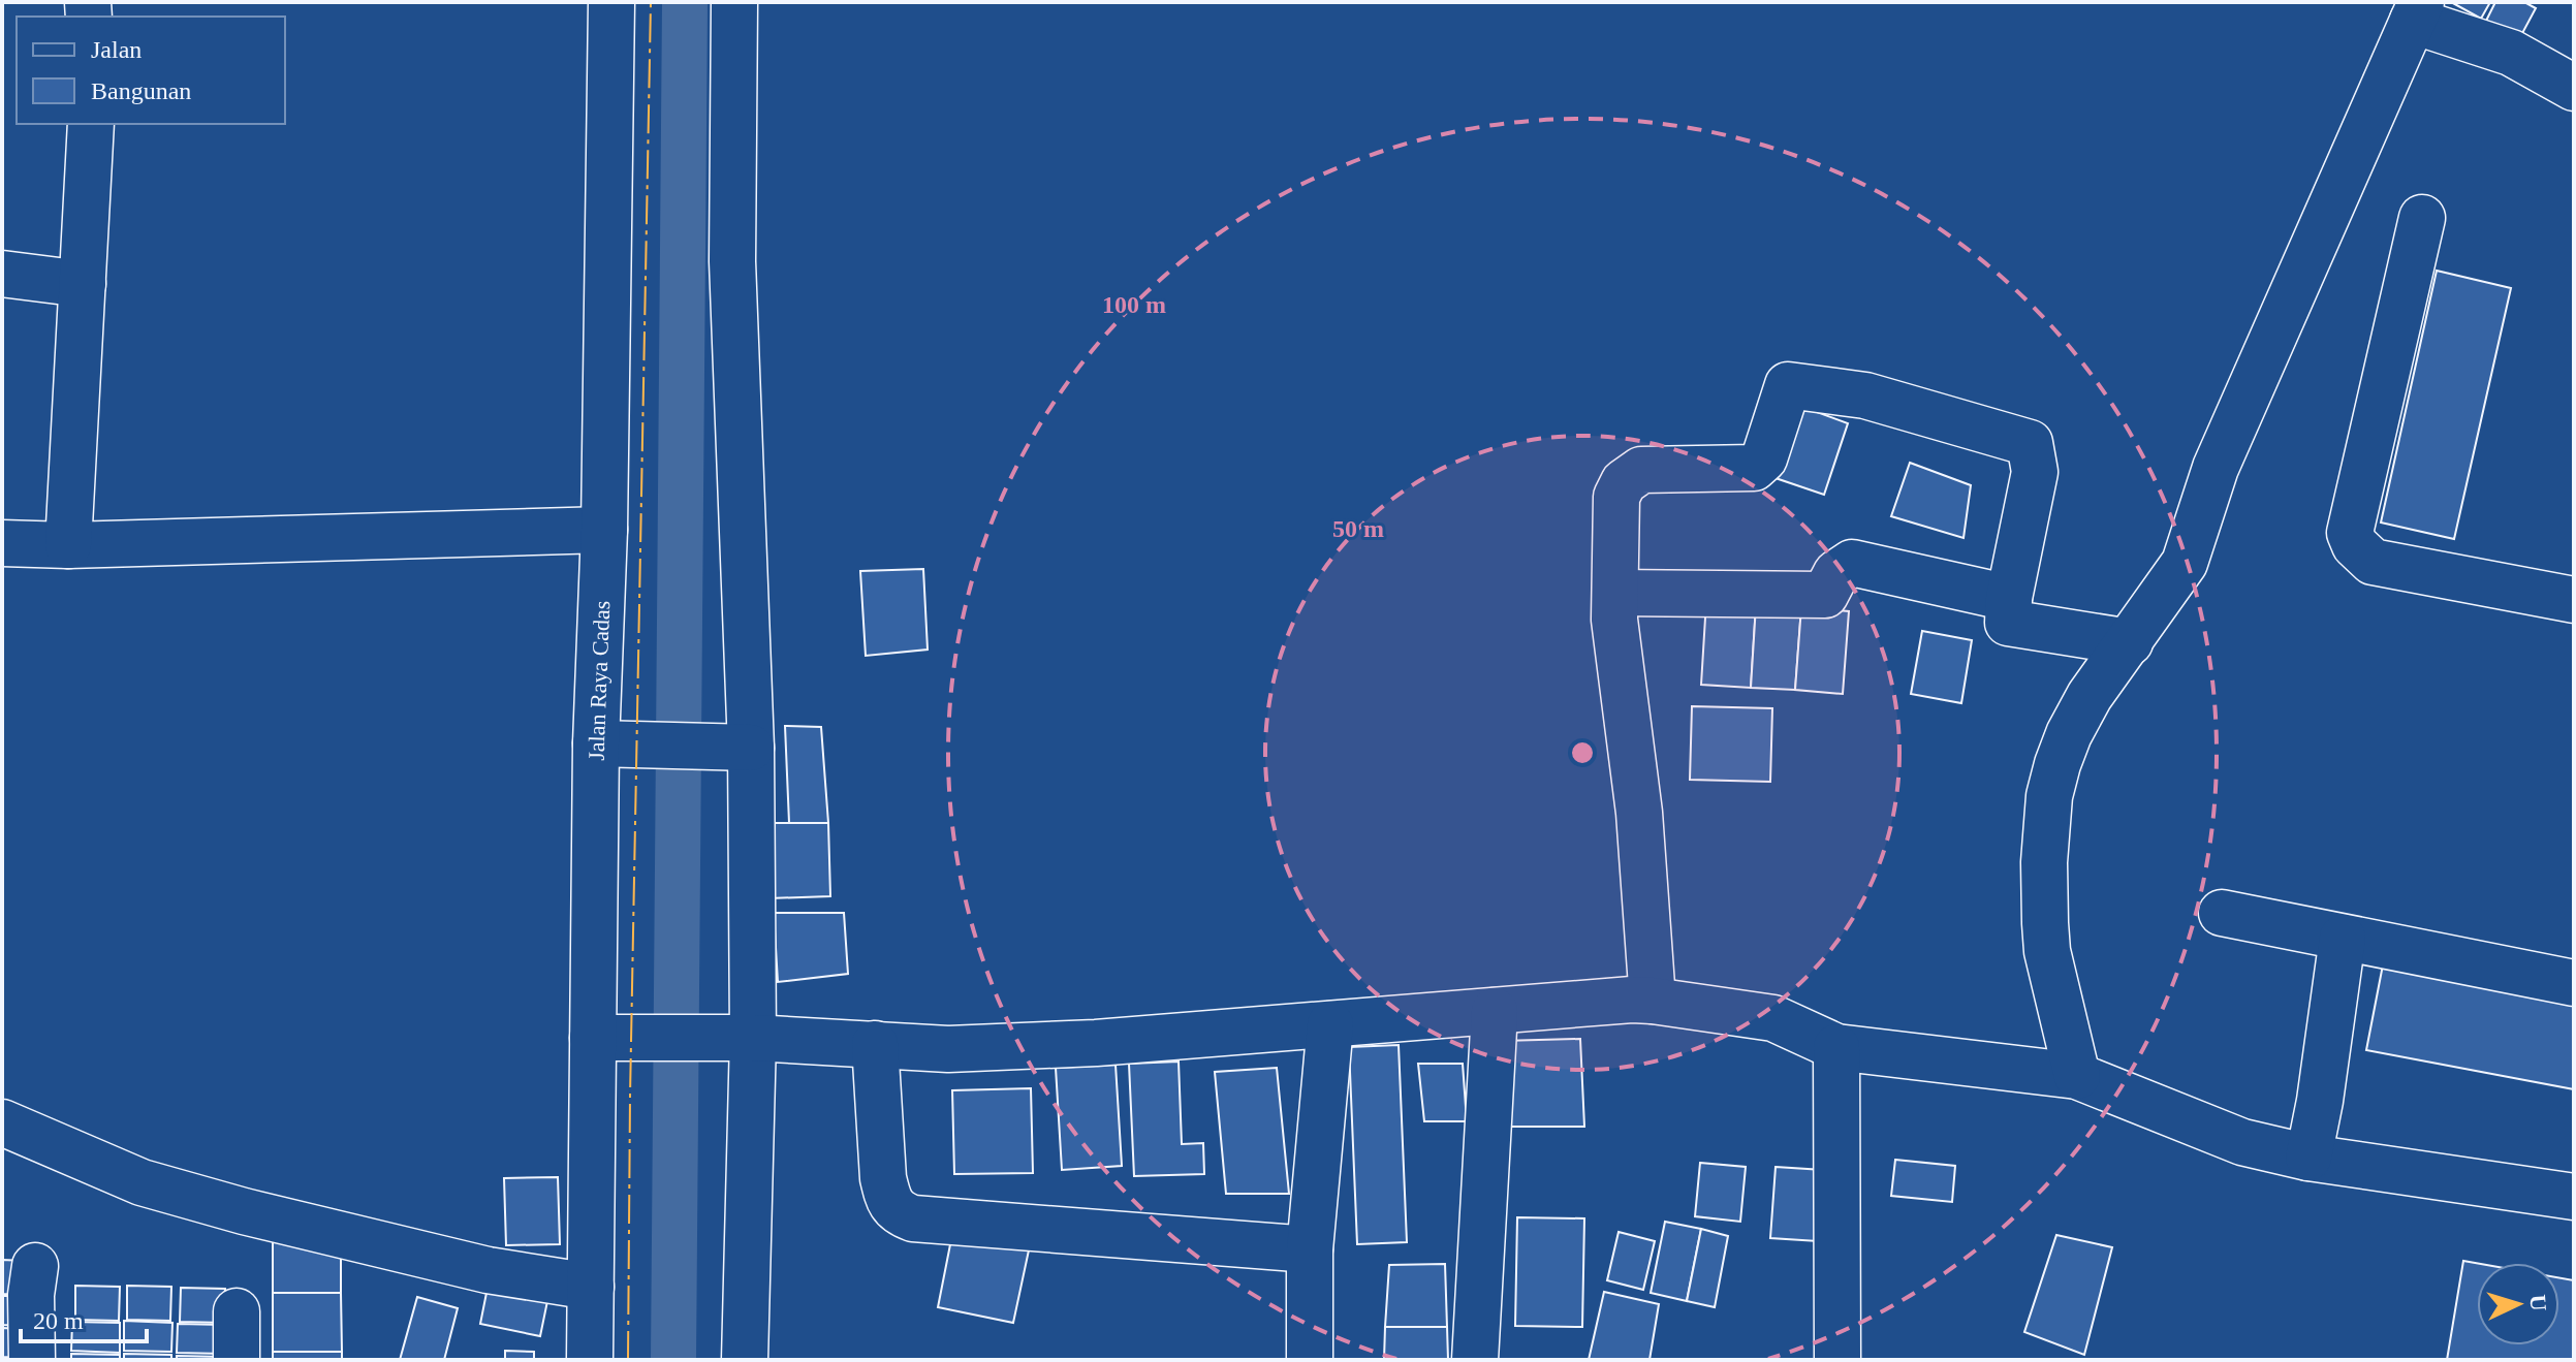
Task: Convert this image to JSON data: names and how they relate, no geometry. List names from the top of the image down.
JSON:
{
  "streets": {
    "street": ["Jalan Raya Cadas"]
  },
  "legend": ["Jalan", "Bangunan"],
  "scale_bar": "20 m",
  "north": "right",
  "rings": ["100 m", "50 m"]
}
